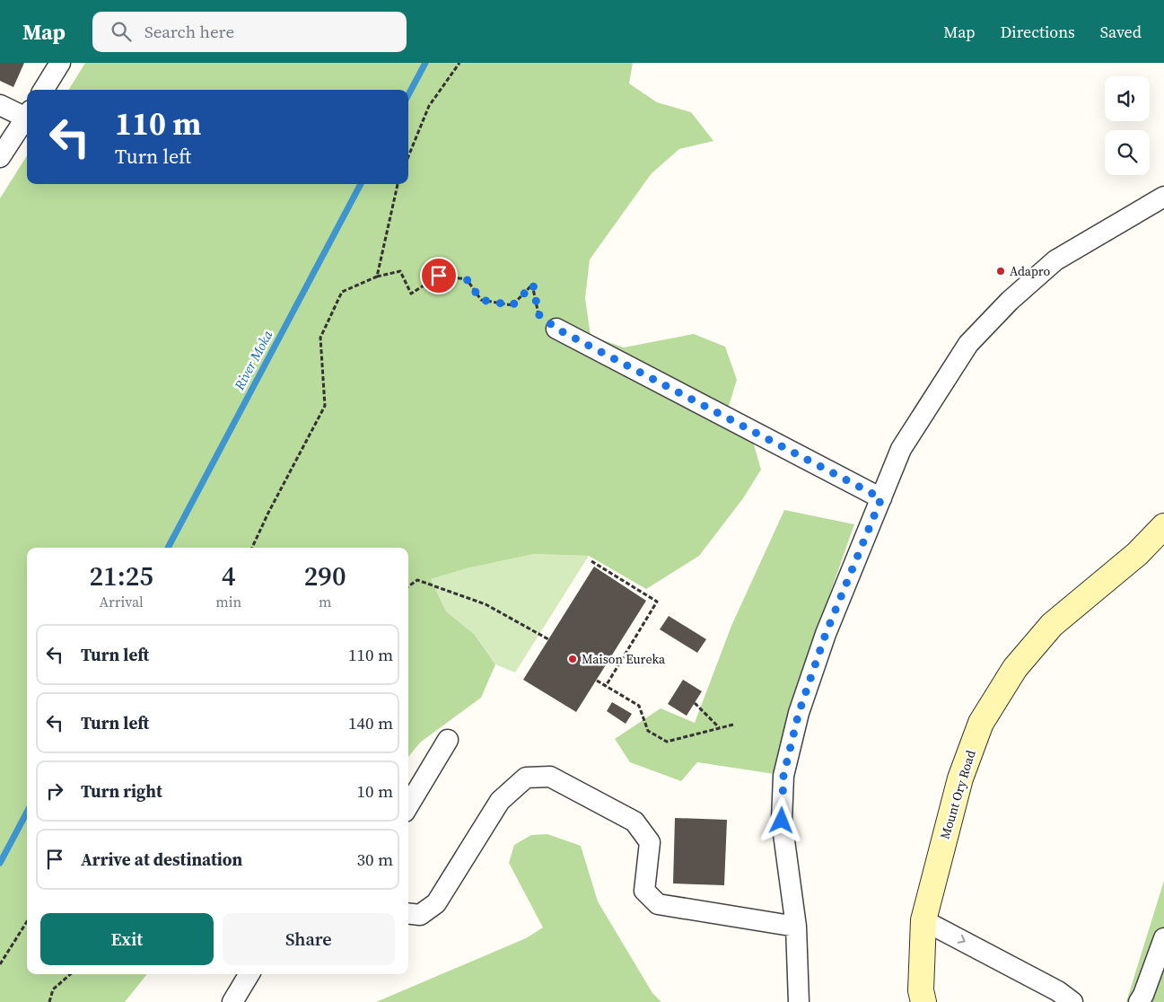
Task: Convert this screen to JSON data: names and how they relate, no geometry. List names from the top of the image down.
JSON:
{
  "streets": {
    "main road": ["Mount Ory Road"]
  },
  "water": ["River Moka"],
  "places": ["Adapro", "Maison Eureka"],
  "page": {
    "header": "Map",
    "search": "Search here",
    "nav": ["Map", "Directions", "Saved"],
    "turn": ["110 m", "Turn left"],
    "eta": [
      "21:25",
      "Arrival",
      "4",
      "min",
      "290",
      "m"
    ],
    "list": [
      {
        "name": "Turn left",
        "value": "110 m"
      },
      {
        "name": "Turn left",
        "value": "140 m"
      },
      {
        "name": "Turn right",
        "value": "10 m"
      },
      {
        "name": "Arrive at destination",
        "value": "30 m"
      }
    ],
    "buttons": ["Exit", "Share"]
  }
}
